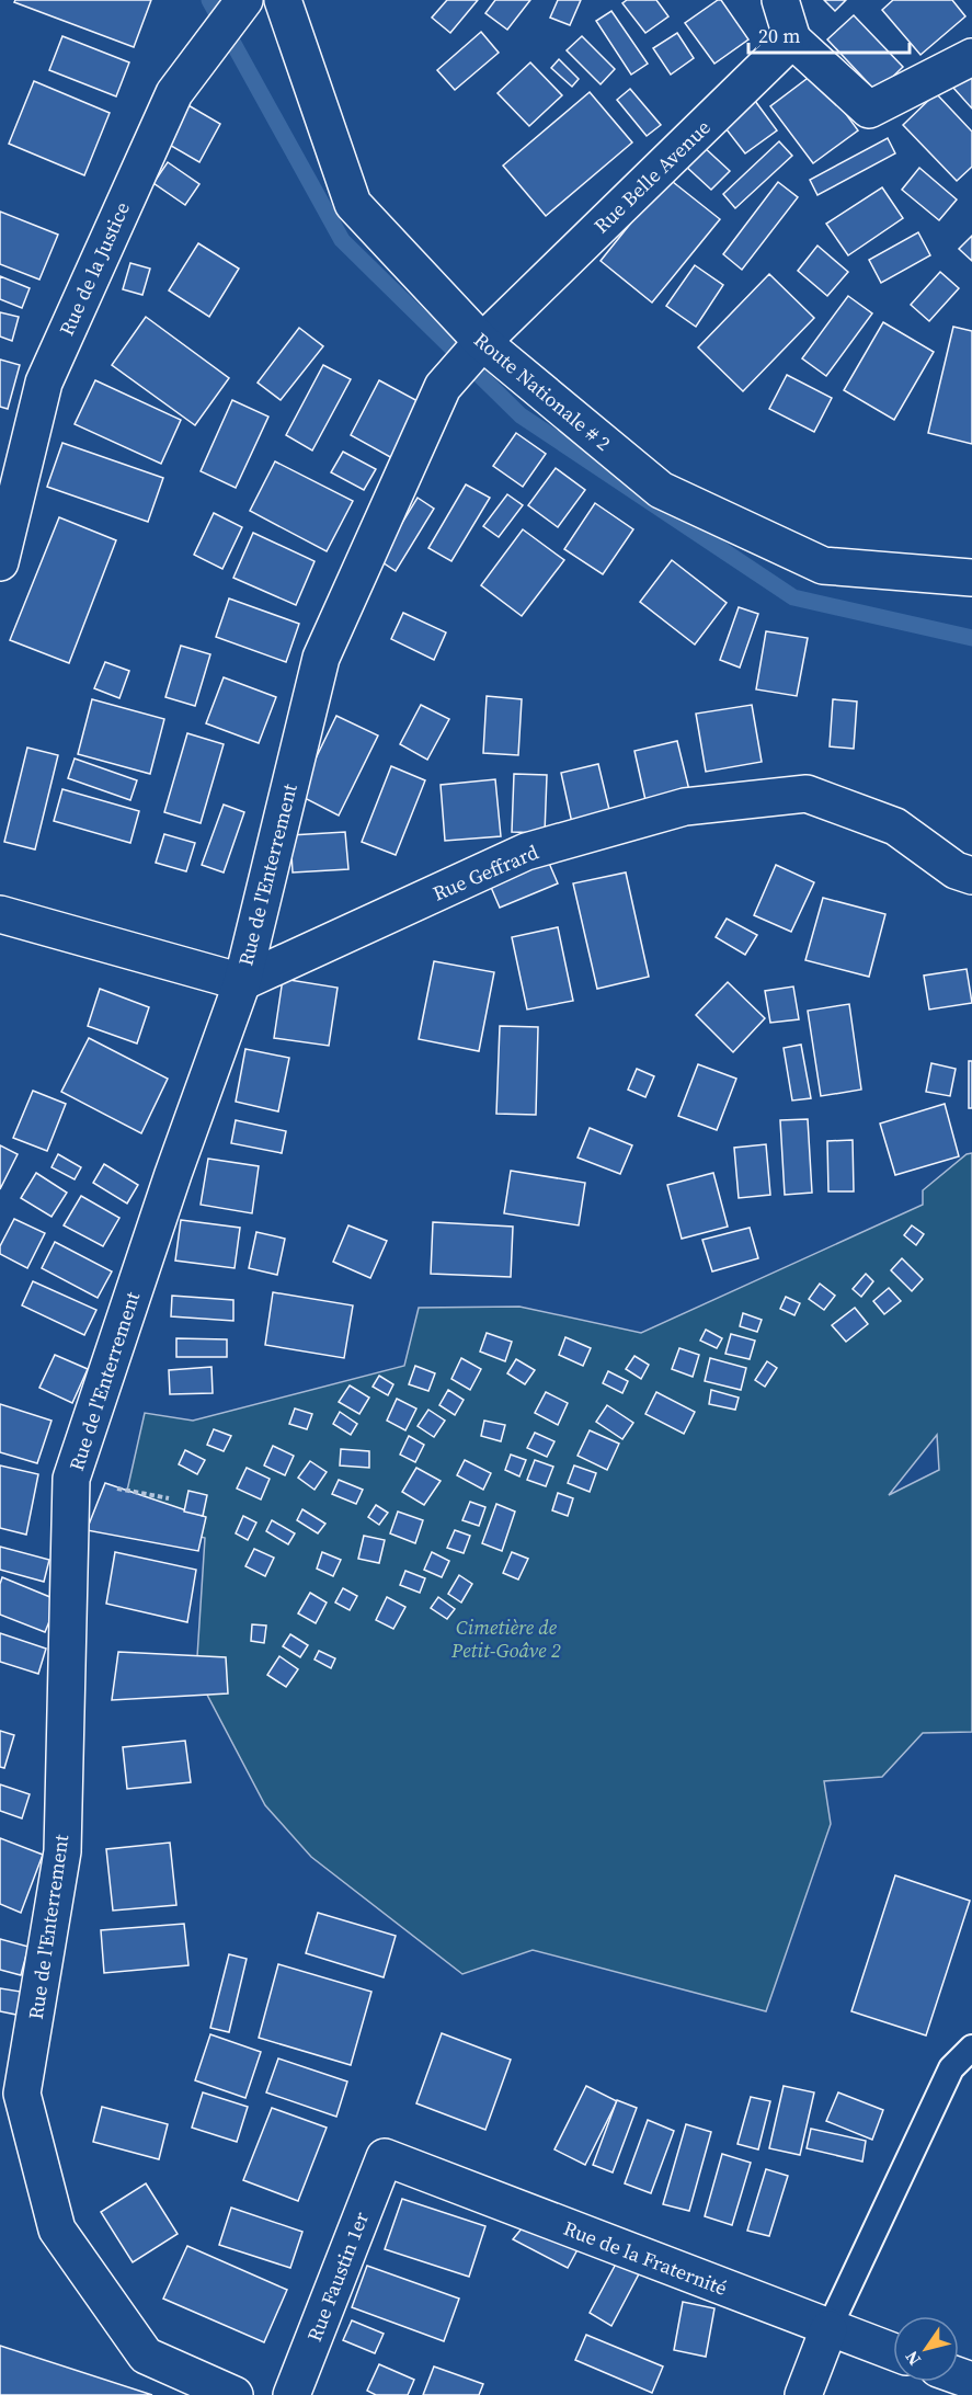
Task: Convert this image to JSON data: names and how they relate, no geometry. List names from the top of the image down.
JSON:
{
  "streets": {
    "street": [
      "Rue Belle Avenue",
      "Rue de la Justice",
      "Route Nationale # 2",
      "Rue Geffrard",
      "Rue de l'Enterrement",
      "Rue de la Fraternité",
      "Rue Faustin 1er"
    ]
  },
  "crossings": [
    ["Rue Belle Avenue", "Route Nationale # 2"],
    ["Rue Belle Avenue", "Rue de l'Enterrement"],
    ["Route Nationale # 2", "Rue de l'Enterrement"],
    ["Rue Geffrard", "Rue de l'Enterrement"],
    ["Rue de la Fraternité", "Rue Faustin 1er"]
  ],
  "parks": ["Cimetière de Petit-Goâve 2"],
  "scale_bar": "20 m",
  "north": "bottom left"
}
